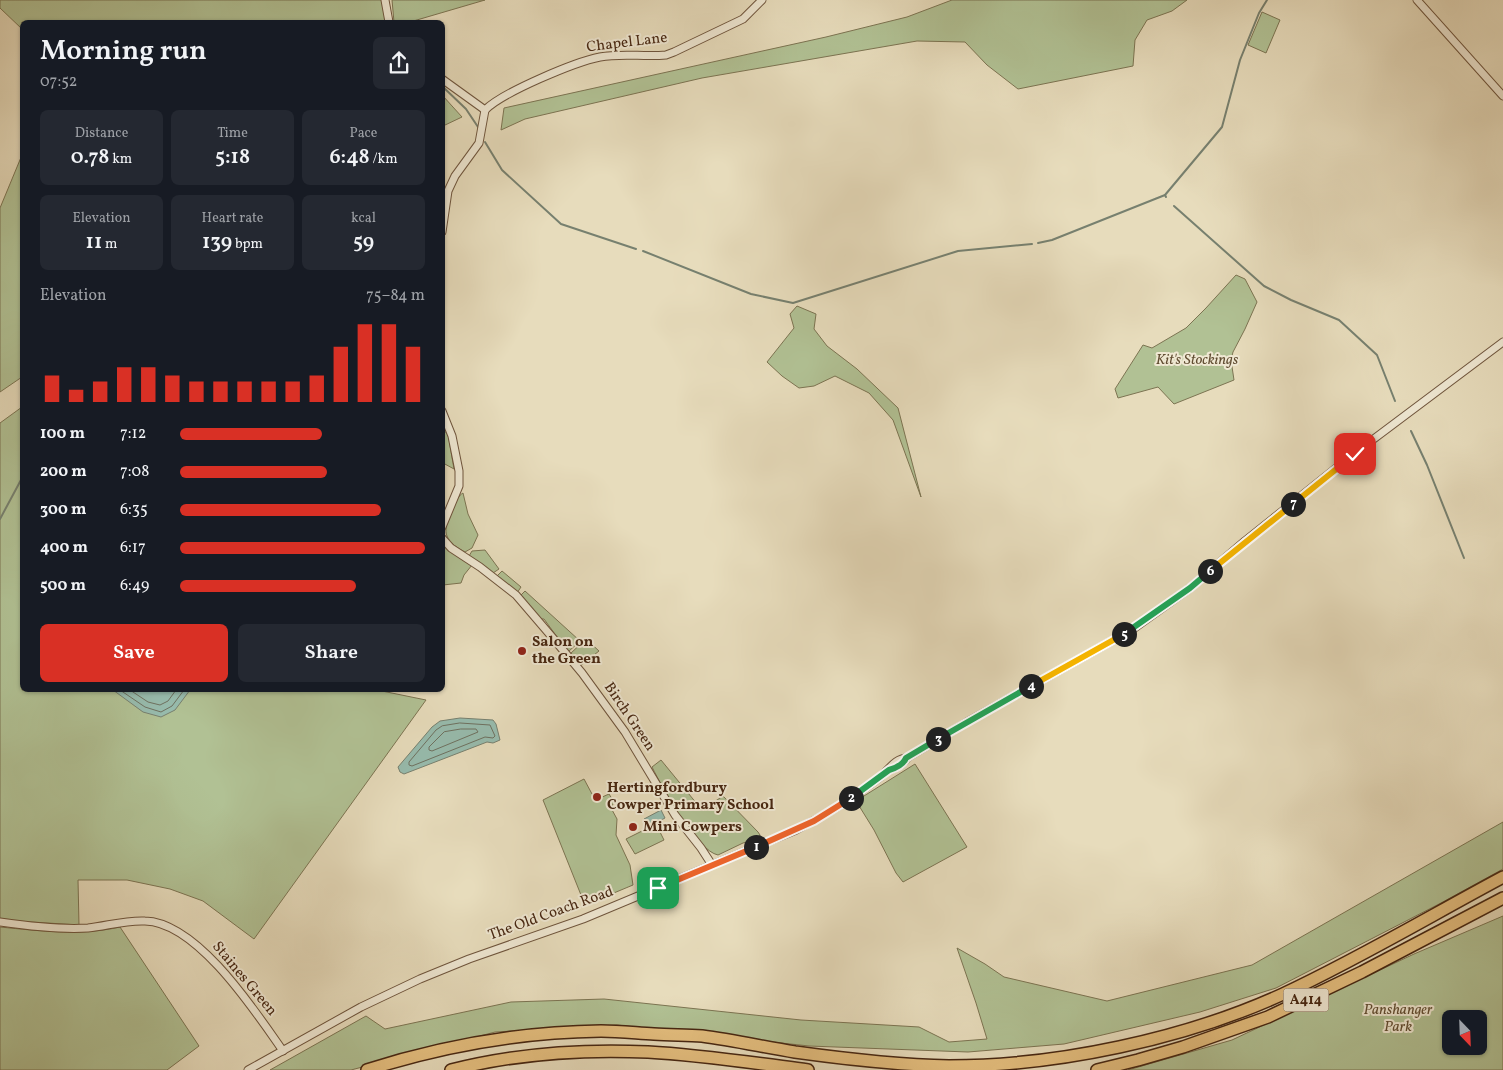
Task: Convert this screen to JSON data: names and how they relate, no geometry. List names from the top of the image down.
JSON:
{
  "streets": {
    "highway": ["A414"],
    "street": [
      "Chapel Lane",
      "Birch Green",
      "The Old Coach Road",
      "Staines Green"
    ]
  },
  "crossings": [
    ["Birch Green", "The Old Coach Road"],
    ["The Old Coach Road", "Staines Green"]
  ],
  "parks": ["Kit's Stockings", "Panshanger Park"],
  "places": ["Salon on the Green", "Hertingfordbury Cowper Primary School", "Mini Cowpers"],
  "north": "bottom right",
  "page": {
    "heading": ["Morning run", "07:52"],
    "stats": [
      ["Distance", "0.78 km"],
      ["Time", "5:18"],
      ["Pace", "6:48 /km"],
      ["Elevation", "11 m"],
      ["Heart rate", "139 bpm"],
      ["kcal", "59"]
    ],
    "chart": ["Elevation", "75–84 m"],
    "list": [
      {
        "name": "100 m",
        "note": "7:12"
      },
      {
        "name": "200 m",
        "note": "7:08"
      },
      {
        "name": "300 m",
        "note": "6:35"
      },
      {
        "name": "400 m",
        "note": "6:17"
      },
      {
        "name": "500 m",
        "note": "6:49"
      }
    ],
    "pins": [
      "7",
      "6",
      "5",
      "4",
      "3",
      "2",
      "1"
    ],
    "buttons": ["Save", "Share"]
  }
}
